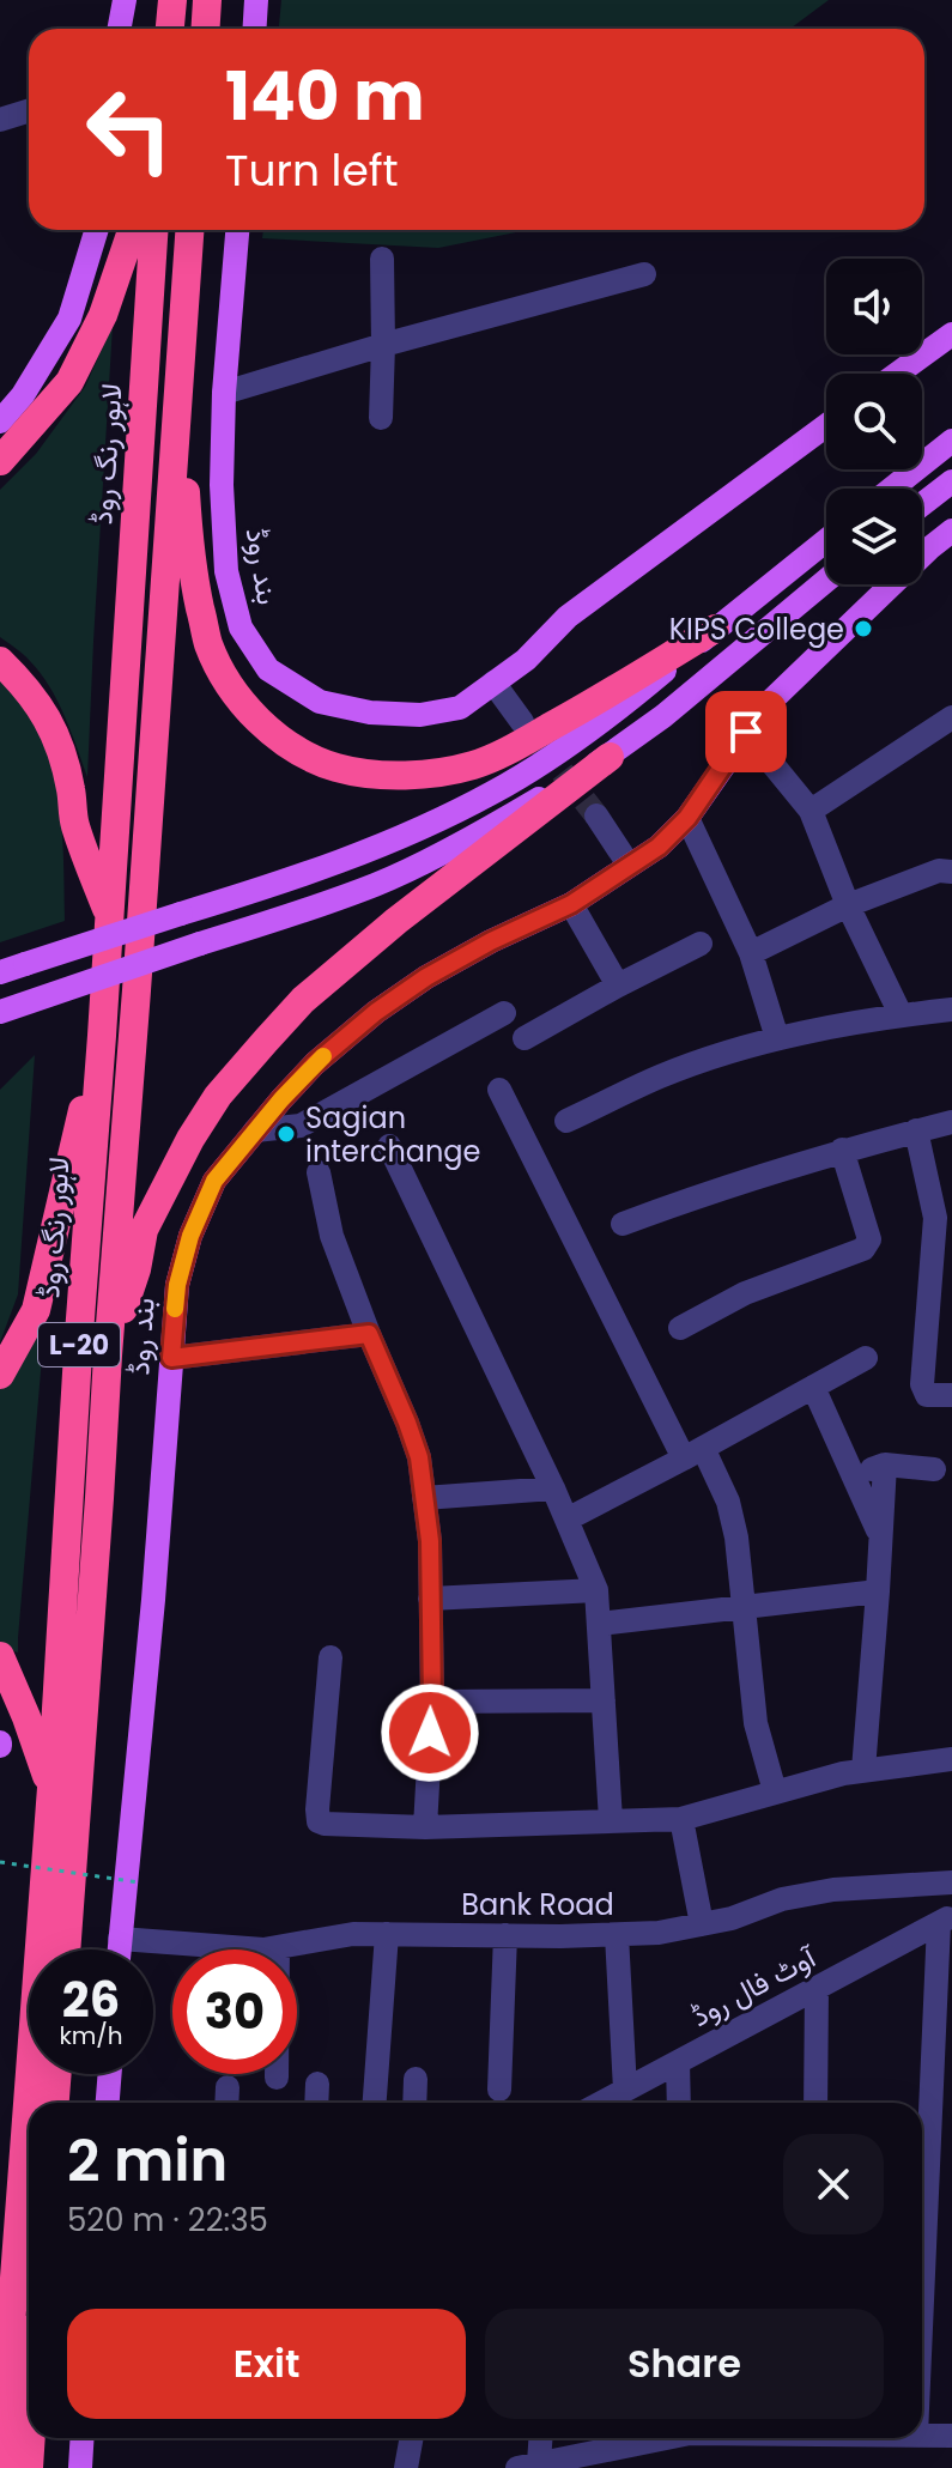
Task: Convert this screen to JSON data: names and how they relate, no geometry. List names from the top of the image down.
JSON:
{
  "streets": {
    "highway": ["لاہور رنگ روڈ", "L-20"],
    "main road": ["بند روڈ"],
    "street": ["Bank Road", "آوٹ فال روڈ"]
  },
  "crossings": [
    ["بند روڈ", "Bank Road"]
  ],
  "places": ["KIPS College", "Sagian interchange"],
  "page": {
    "turn": ["140 m", "Turn left"],
    "speed": "26 km/h",
    "limit": "30",
    "heading": ["2 min", "520 m · 22:35"],
    "buttons": ["Exit", "Share"]
  }
}
